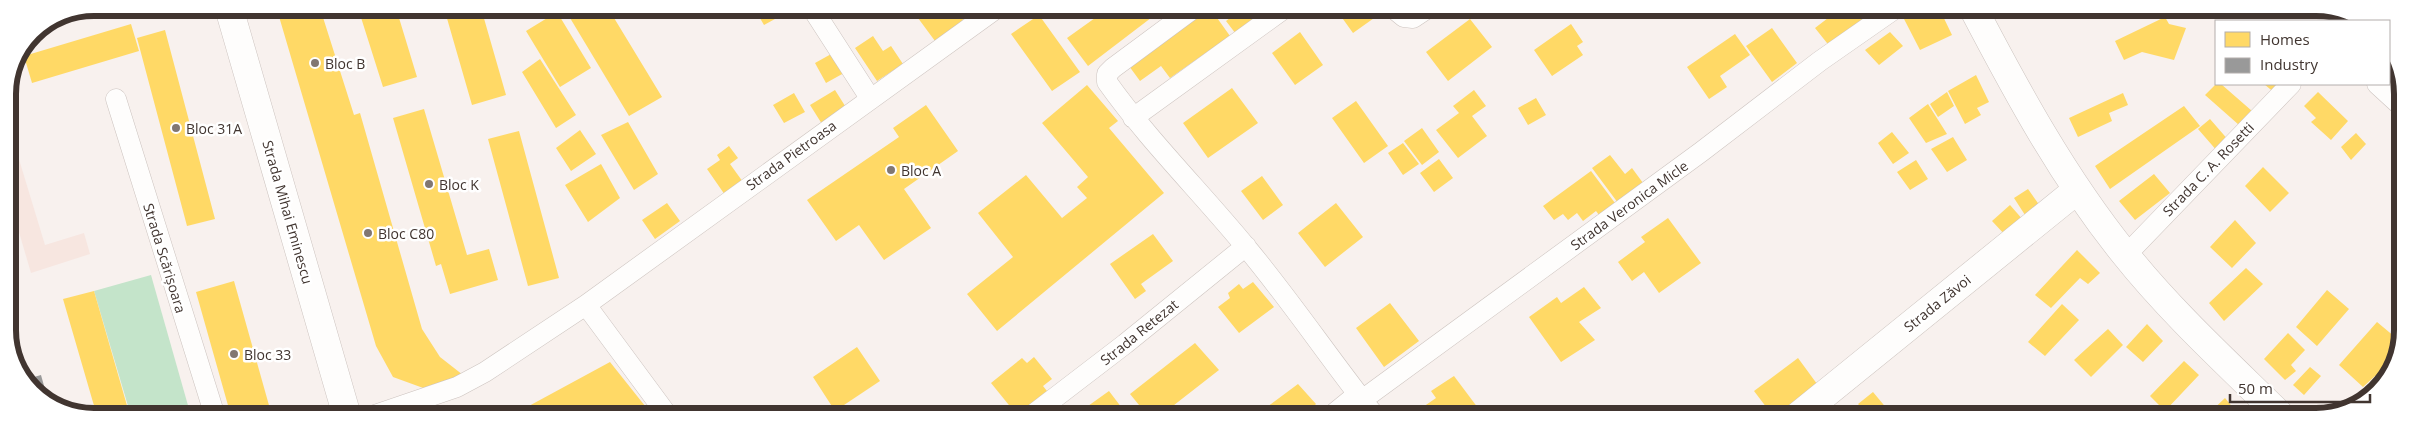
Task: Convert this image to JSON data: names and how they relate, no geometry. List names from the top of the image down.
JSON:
{
  "streets": {
    "street": [
      "Strada Pietroasa",
      "Strada C. A. Rosetti",
      "Strada Veronica Micle",
      "Strada Mihai Eminescu",
      "Strada Scărișoara",
      "Strada Zăvoi",
      "Strada Retezat"
    ]
  },
  "places": [
    "Bloc B",
    "Bloc 31A",
    "Bloc A",
    "Bloc K",
    "Bloc C80",
    "Bloc 33"
  ],
  "legend": ["Homes", "Industry"],
  "scale_bar": "50 m"
}
